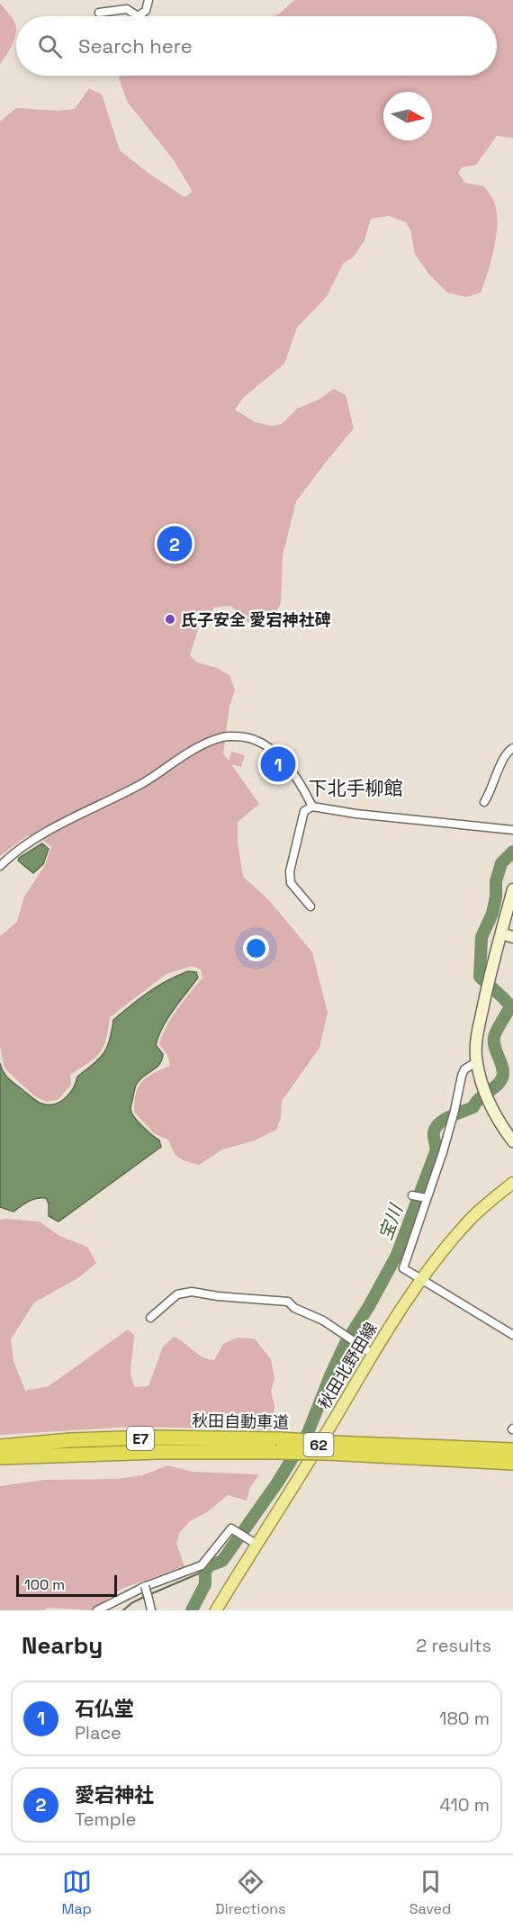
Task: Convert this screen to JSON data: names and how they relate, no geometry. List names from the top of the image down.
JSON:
{
  "streets": {
    "highway": ["秋田自動車道", "E7"],
    "main road": ["秋田北野田線", "62"]
  },
  "districts": ["下北手柳館"],
  "water": ["宝川"],
  "places": ["氏子安全 愛宕神社碑"],
  "scale_bar": "100 m",
  "north": "right",
  "page": {
    "search": "Search here",
    "pins": ["2", "1"],
    "scale": "100 m",
    "heading": ["Nearby", "2 results"],
    "list": [
      {
        "mark": "1",
        "name": "石仏堂",
        "note": "Place",
        "value": "180 m"
      },
      {
        "mark": "2",
        "name": "愛宕神社",
        "note": "Temple",
        "value": "410 m"
      }
    ],
    "nav": ["Map", "Directions", "Saved"]
  }
}
